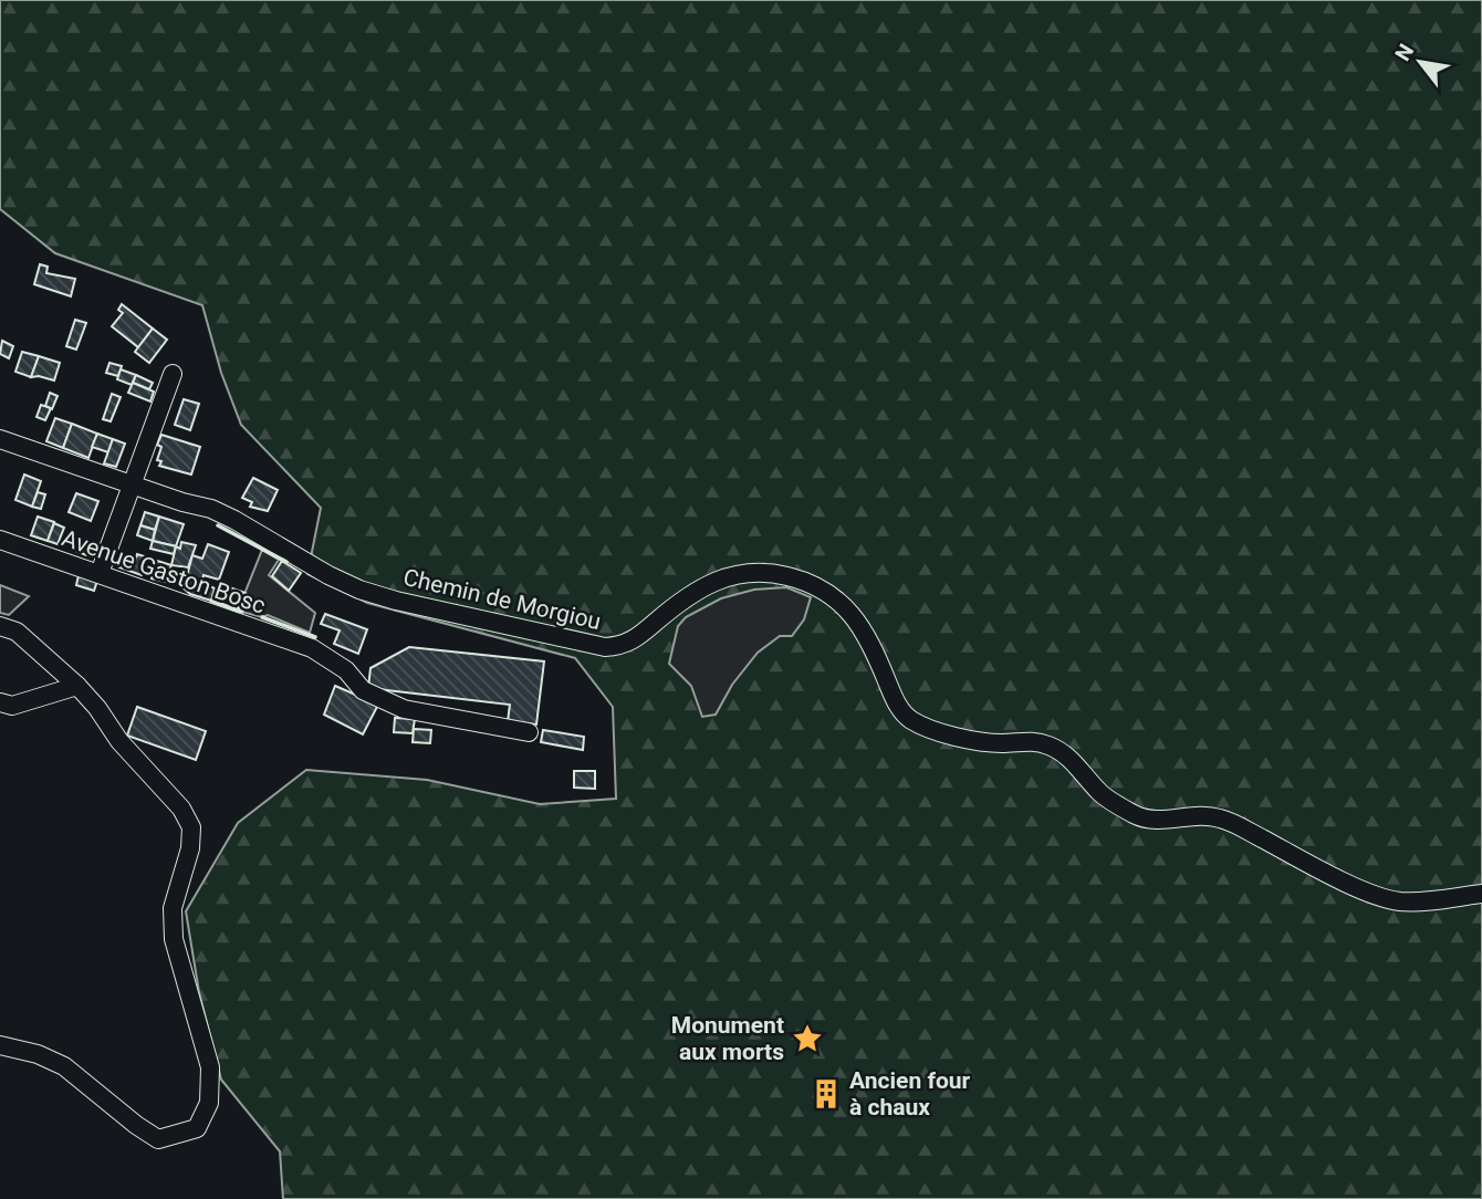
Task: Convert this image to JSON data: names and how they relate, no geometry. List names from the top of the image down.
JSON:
{
  "streets": {
    "street": ["Avenue Gaston Bosc", "Chemin de Morgiou"]
  },
  "places": {
    "place": ["Monument aux morts"],
    "building": ["Ancien four à chaux"]
  },
  "north": "top left"
}
